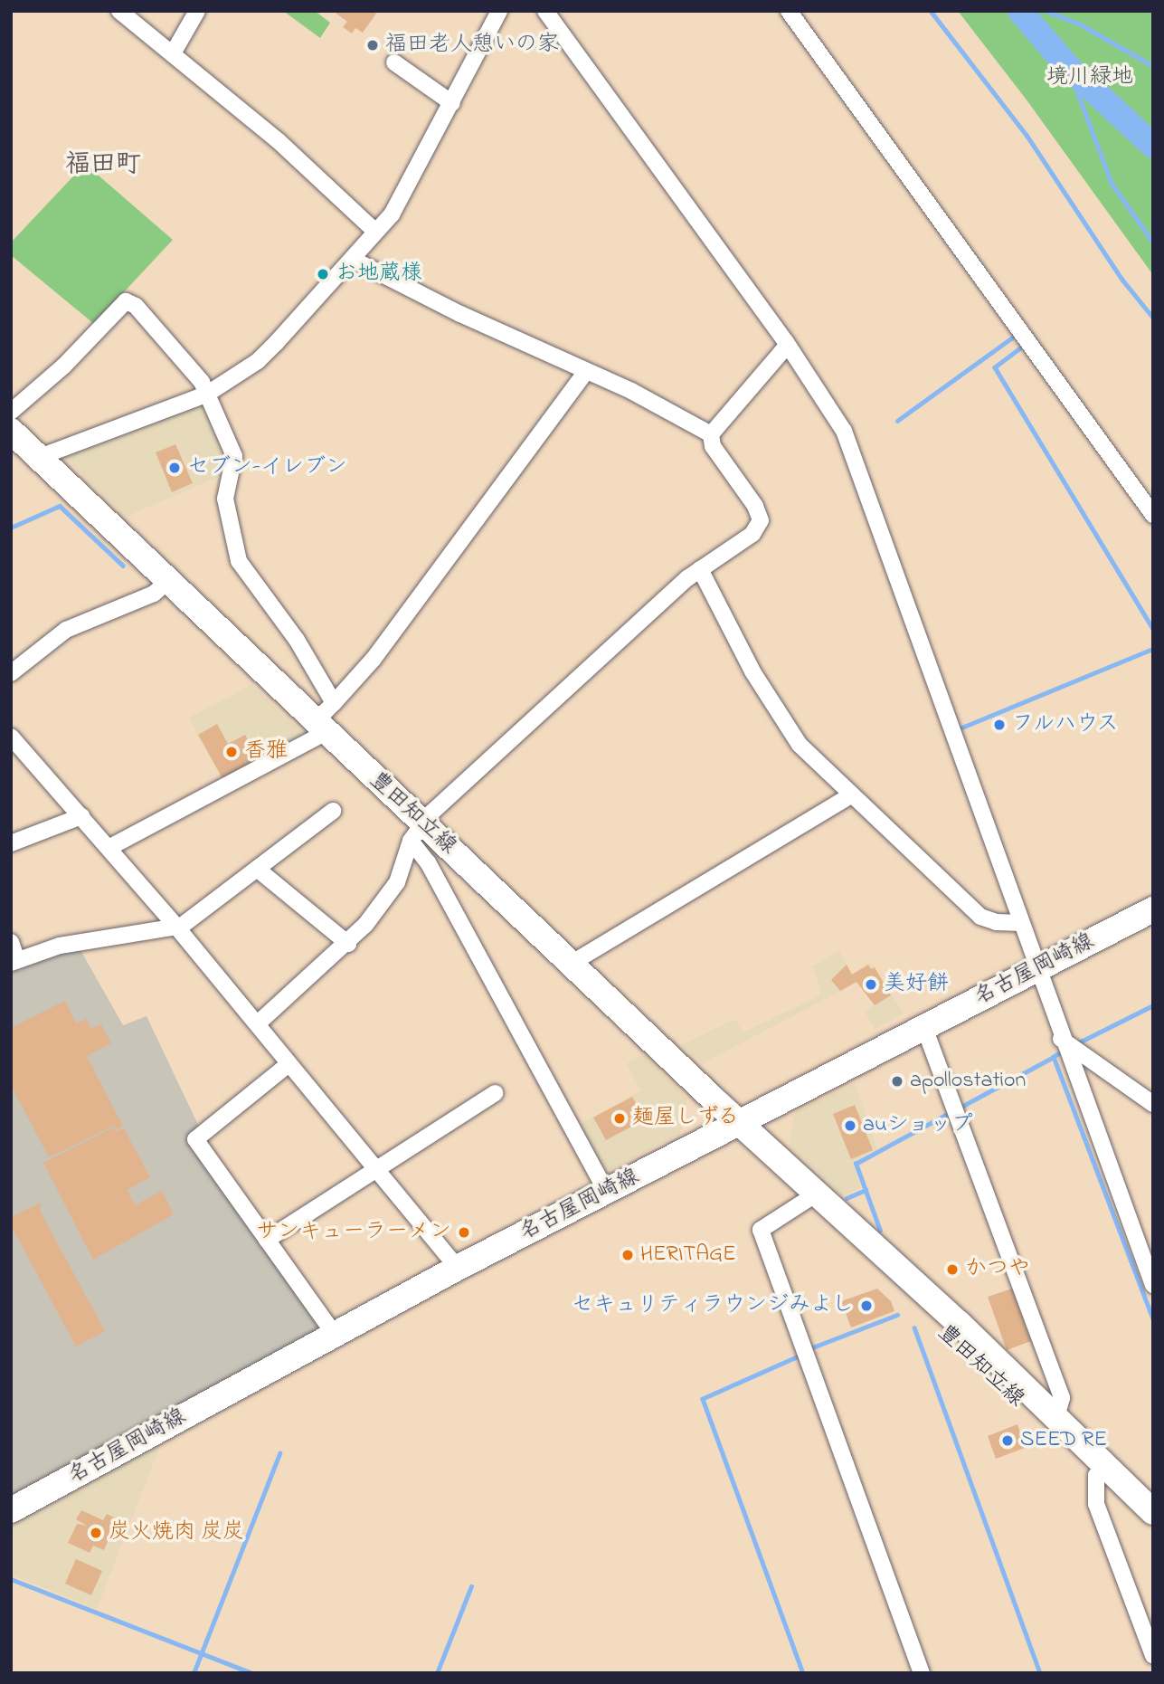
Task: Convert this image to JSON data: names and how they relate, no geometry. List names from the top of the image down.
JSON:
{
  "streets": {
    "main road": ["豊田知立線", "名古屋岡崎線"]
  },
  "crossings": [
    ["豊田知立線", "名古屋岡崎線"]
  ],
  "districts": ["福田町"],
  "parks": ["境川緑地"],
  "places": [
    "福田老人憩いの家",
    "お地蔵様",
    "セブン-イレブン",
    "フルハウス",
    "香雅",
    "美好餅",
    "apollostation",
    "麺屋しずる",
    "auショップ",
    "サンキューラーメン",
    "HERITAGE",
    "かつや",
    "セキュリティラウンジみよし",
    "SEED RE",
    "炭火焼肉 炭炭"
  ]
}
